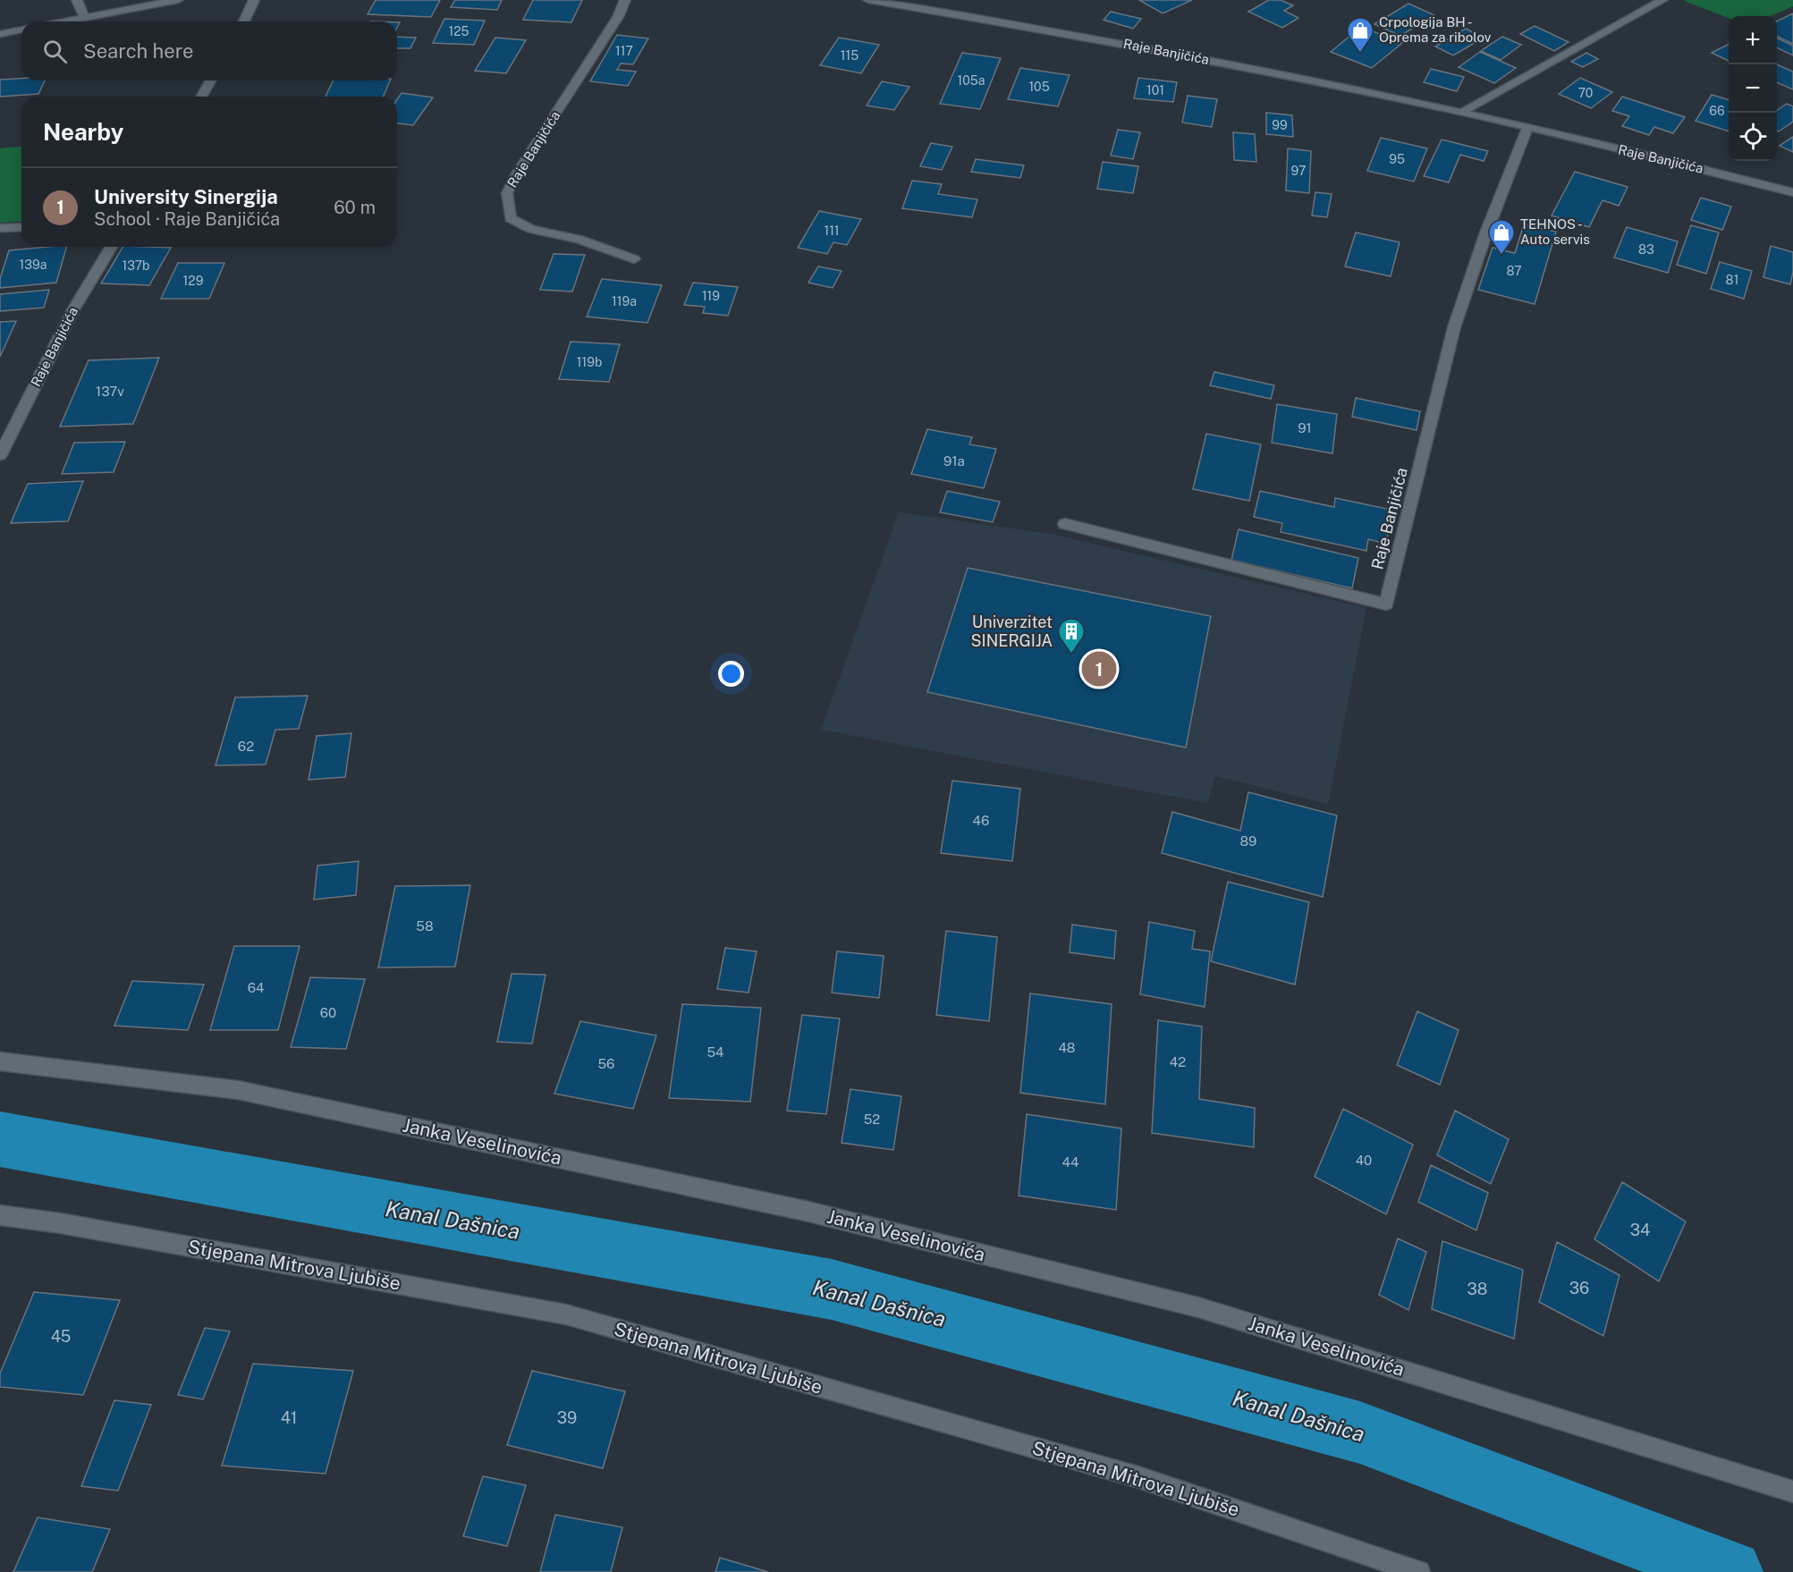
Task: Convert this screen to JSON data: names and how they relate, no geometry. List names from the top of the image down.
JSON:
{
  "streets": {
    "street": ["Raje Banjičića", "Janka Veselinovića", "Stjepana Mitrova Ljubiše"]
  },
  "water": ["Kanal Dašnica"],
  "places": {
    "shop": ["Crpologija BH - Oprema za ribolov", "TEHNOS - Auto servis"],
    "building": ["Univerzitet SINERGIJA"]
  },
  "house_numbers": [
    "125",
    "117",
    "115",
    "105a",
    "105",
    "101",
    "70",
    "66",
    "99",
    "95",
    "97",
    "111",
    "83",
    "139a",
    "137b",
    "87",
    "81",
    "129",
    "119",
    "119a",
    "119b",
    "137v",
    "91",
    "91a",
    "62",
    "46",
    "89",
    "58",
    "64",
    "60",
    "48",
    "54",
    "42",
    "56",
    "52",
    "40",
    "44",
    "34",
    "36",
    "38",
    "45",
    "41",
    "39"
  ],
  "page": {
    "map_buttons": ["+", "−"],
    "search": "Search here",
    "heading": "Nearby",
    "list": [
      {
        "mark": "1",
        "name": "University Sinergija",
        "note": "School · Raje Banjičića",
        "value": "60 m"
      }
    ],
    "pins": "1"
  }
}
